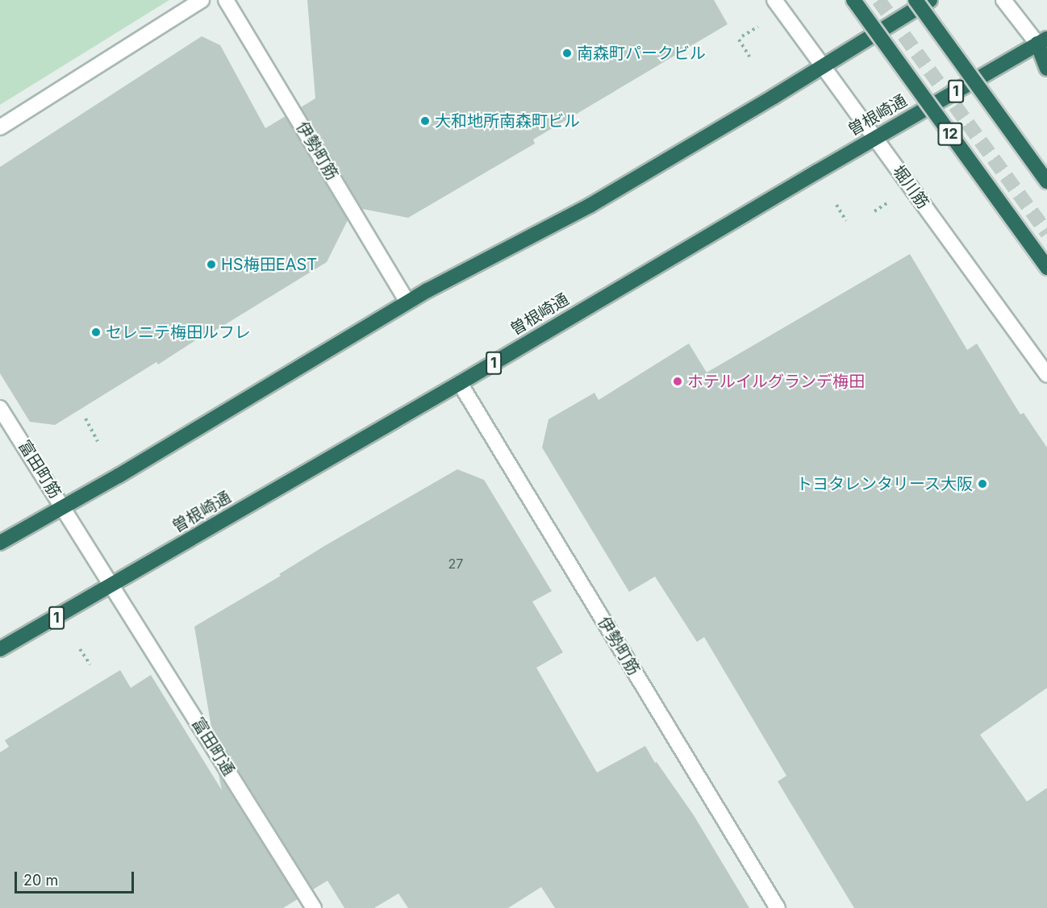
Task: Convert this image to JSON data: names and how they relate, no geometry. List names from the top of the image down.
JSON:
{
  "streets": {
    "highway": ["1", "曽根崎通", "12"],
    "street": [
      "伊勢町筋",
      "堀川筋",
      "富田町筋",
      "富田町通"
    ]
  },
  "crossings": [
    ["曽根崎通", "伊勢町筋"],
    ["曽根崎通", "堀川筋"],
    ["曽根崎通", "富田町筋"],
    ["曽根崎通", "富田町通"],
    ["富田町筋", "富田町通"]
  ],
  "places": [
    "南森町パークビル",
    "大和地所南森町ビル",
    "HS梅田EAST",
    "セレニテ梅田ルフレ",
    "ホテルイルグランデ梅田",
    "トヨタレンタリース大阪"
  ],
  "house_numbers": ["27"],
  "scale_bar": "20 m"
}
